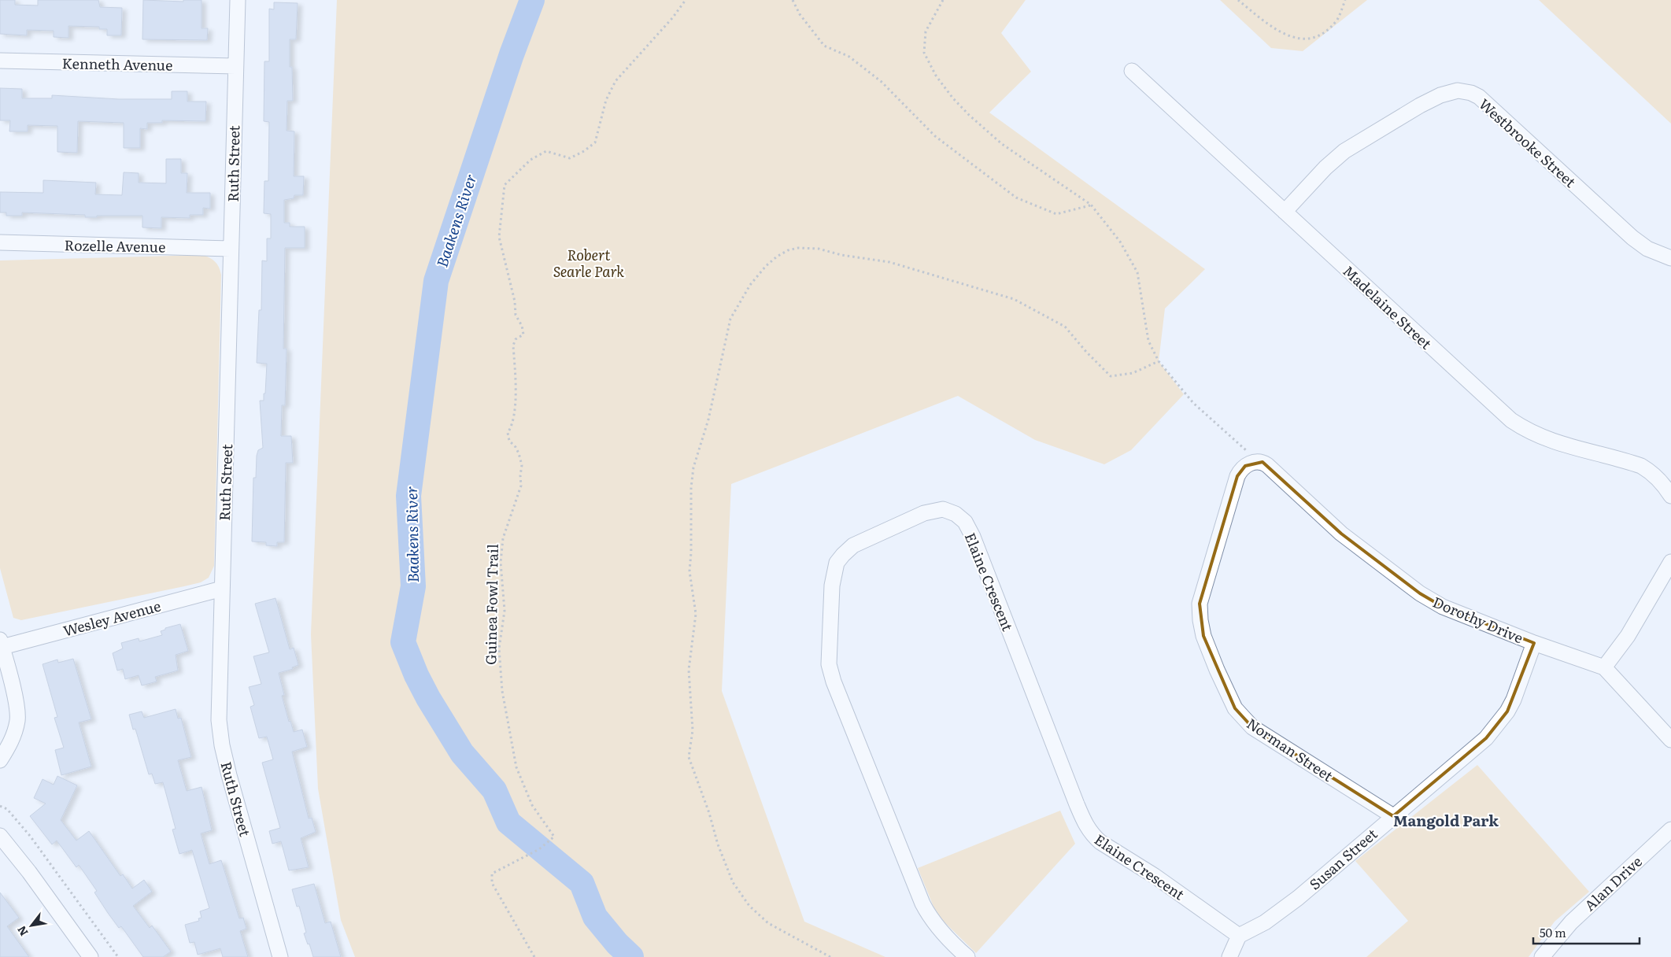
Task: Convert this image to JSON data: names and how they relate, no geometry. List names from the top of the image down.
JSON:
{
  "streets": {
    "street": [
      "Kenneth Avenue",
      "Westbrooke Street",
      "Ruth Street",
      "Rozelle Avenue",
      "Madelaine Street",
      "Elaine Crescent",
      "Wesley Avenue",
      "Dorothy Drive",
      "Norman Street",
      "Susan Street",
      "Alan Drive"
    ],
    "path": ["Guinea Fowl Trail"]
  },
  "crossings": [
    ["Kenneth Avenue", "Ruth Street"],
    ["Westbrooke Street", "Madelaine Street"],
    ["Ruth Street", "Rozelle Avenue"],
    ["Ruth Street", "Wesley Avenue"],
    ["Elaine Crescent", "Susan Street"],
    ["Dorothy Drive", "Norman Street"],
    ["Dorothy Drive", "Susan Street"],
    ["Norman Street", "Susan Street"]
  ],
  "districts": ["Mangold Park"],
  "water": ["Baakens River"],
  "parks": ["Robert Searle Park"],
  "scale_bar": "50 m",
  "north": "bottom left"
}
